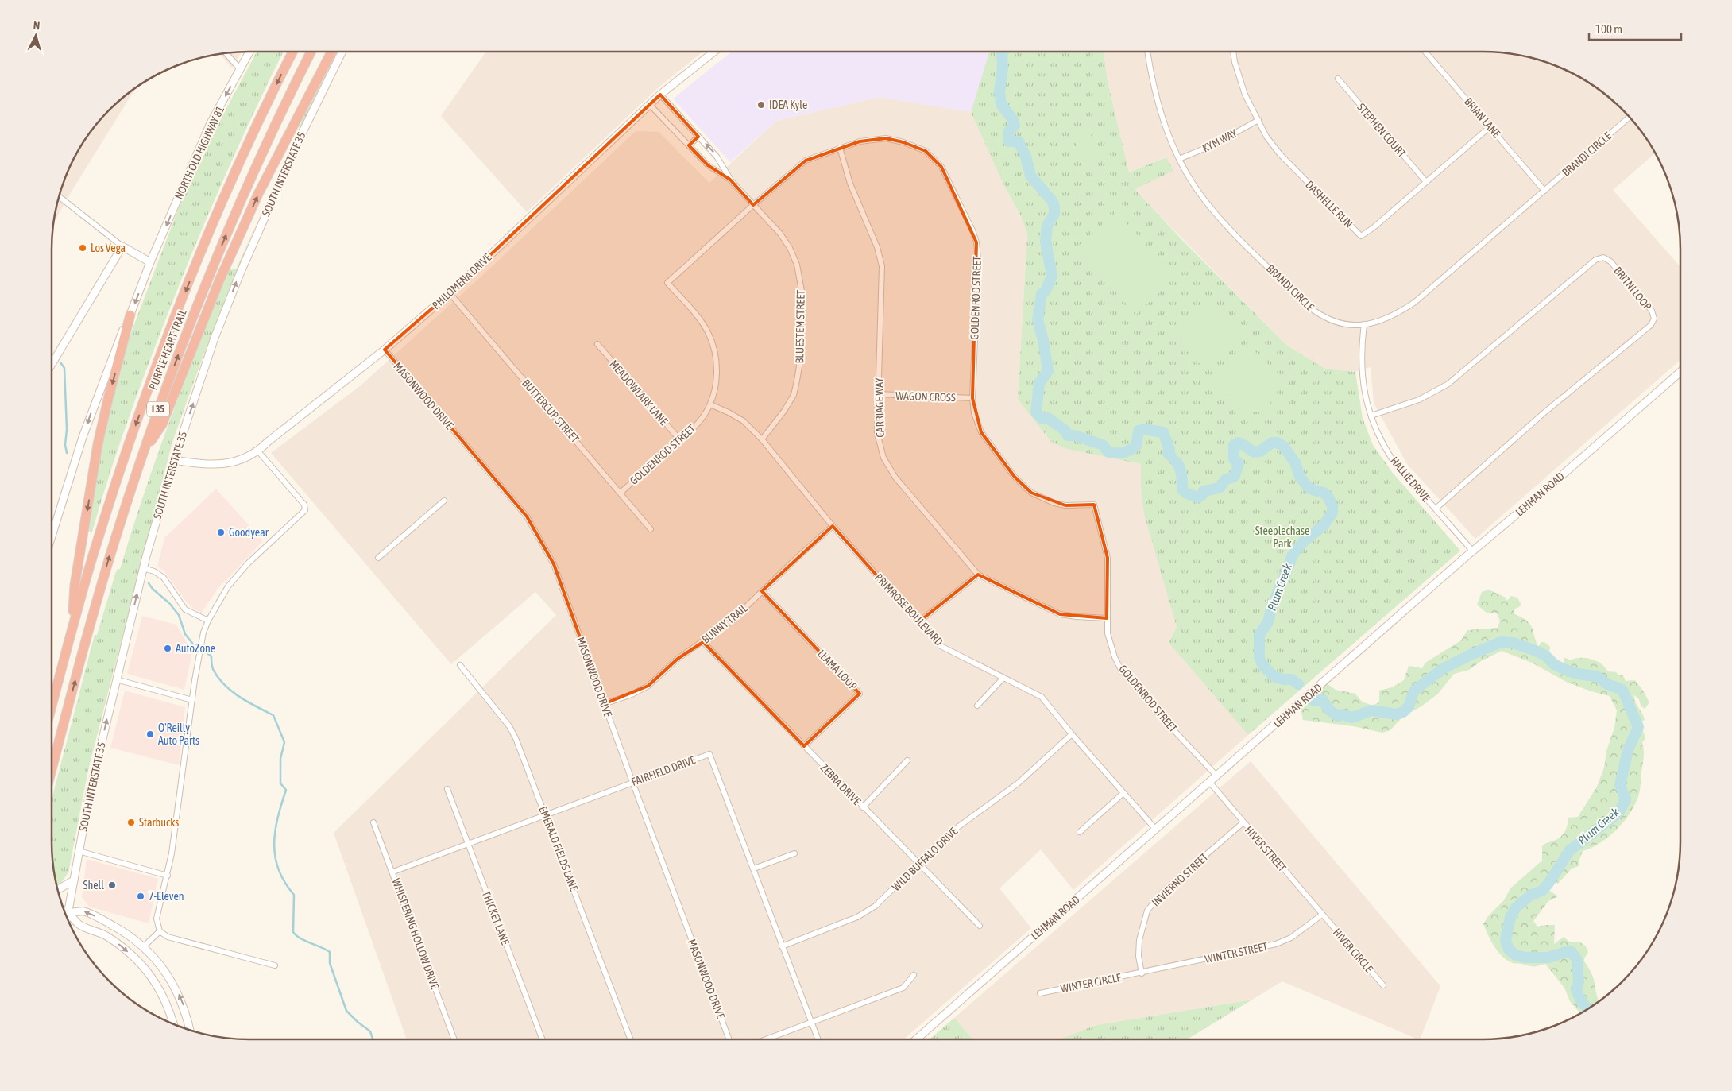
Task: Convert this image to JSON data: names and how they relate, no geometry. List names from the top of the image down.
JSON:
{
  "streets": {
    "highway": ["PURPLE HEART TRAIL", "I 35"],
    "street": [
      "BRIAN LANE",
      "STEPHEN COURT",
      "KYM WAY",
      "NORTH OLD HIGHWAY 81",
      "BRANDI CIRCLE",
      "SOUTH INTERSTATE 35",
      "DASHELLE RUN",
      "PHILOMENA DRIVE",
      "BRITNI LOOP",
      "GOLDENROD STREET",
      "BLUESTEM STREET",
      "MEADOWLARK LANE",
      "MASONWOOD DRIVE",
      "WAGON CROSS",
      "CARRIAGE WAY",
      "BUTTERCUP STREET",
      "HALLIE DRIVE",
      "LEHMAN ROAD",
      "PRIMROSE BOULEVARD",
      "BUNNY TRAIL",
      "LLAMA LOOP",
      "FAIRFIELD DRIVE",
      "ZEBRA DRIVE",
      "EMERALD FIELDS LANE",
      "HIVER STREET",
      "WILD BUFFALO DRIVE",
      "INVIERNO STREET",
      "THICKET LANE",
      "WHISPERING HOLLOW DRIVE",
      "HIVER CIRCLE",
      "WINTER STREET",
      "WINTER CIRCLE"
    ]
  },
  "crossings": [
    ["BRIAN LANE", "BRANDI CIRCLE"],
    ["BRIAN LANE", "DASHELLE RUN"],
    ["STEPHEN COURT", "DASHELLE RUN"],
    ["KYM WAY", "BRANDI CIRCLE"],
    ["KYM WAY", "DASHELLE RUN"],
    ["BRANDI CIRCLE", "HALLIE DRIVE"],
    ["SOUTH INTERSTATE 35", "PHILOMENA DRIVE"],
    ["PHILOMENA DRIVE", "BLUESTEM STREET"],
    ["PHILOMENA DRIVE", "MASONWOOD DRIVE"],
    ["PHILOMENA DRIVE", "BUTTERCUP STREET"],
    ["BRITNI LOOP", "HALLIE DRIVE"],
    ["GOLDENROD STREET", "BLUESTEM STREET"],
    ["GOLDENROD STREET", "MEADOWLARK LANE"],
    ["GOLDENROD STREET", "WAGON CROSS"],
    ["GOLDENROD STREET", "CARRIAGE WAY"],
    ["GOLDENROD STREET", "BUTTERCUP STREET"],
    ["GOLDENROD STREET", "LEHMAN ROAD"],
    ["GOLDENROD STREET", "PRIMROSE BOULEVARD"],
    ["BLUESTEM STREET", "PRIMROSE BOULEVARD"],
    ["MASONWOOD DRIVE", "BUNNY TRAIL"],
    ["MASONWOOD DRIVE", "FAIRFIELD DRIVE"],
    ["WAGON CROSS", "CARRIAGE WAY"],
    ["HALLIE DRIVE", "LEHMAN ROAD"],
    ["LEHMAN ROAD", "PRIMROSE BOULEVARD"],
    ["LEHMAN ROAD", "HIVER STREET"],
    ["PRIMROSE BOULEVARD", "BUNNY TRAIL"],
    ["PRIMROSE BOULEVARD", "WILD BUFFALO DRIVE"],
    ["BUNNY TRAIL", "LLAMA LOOP"],
    ["BUNNY TRAIL", "ZEBRA DRIVE"],
    ["LLAMA LOOP", "ZEBRA DRIVE"],
    ["FAIRFIELD DRIVE", "EMERALD FIELDS LANE"],
    ["FAIRFIELD DRIVE", "WILD BUFFALO DRIVE"],
    ["FAIRFIELD DRIVE", "THICKET LANE"],
    ["FAIRFIELD DRIVE", "WHISPERING HOLLOW DRIVE"],
    ["ZEBRA DRIVE", "WILD BUFFALO DRIVE"],
    ["HIVER STREET", "INVIERNO STREET"],
    ["HIVER STREET", "HIVER CIRCLE"],
    ["HIVER STREET", "WINTER STREET"],
    ["INVIERNO STREET", "WINTER STREET"],
    ["INVIERNO STREET", "WINTER CIRCLE"],
    ["HIVER CIRCLE", "WINTER STREET"],
    ["WINTER STREET", "WINTER CIRCLE"]
  ],
  "one_way": ["NORTH OLD HIGHWAY 81", "SOUTH INTERSTATE 35"],
  "water": ["Plum Creek"],
  "parks": ["Steeplechase Park"],
  "places": [
    "IDEA Kyle",
    "Los Vega",
    "Goodyear",
    "AutoZone",
    "O'Reilly Auto Parts",
    "Starbucks",
    "Shell",
    "7-Eleven"
  ],
  "scale_bar": "100 m",
  "north": "top"
}
